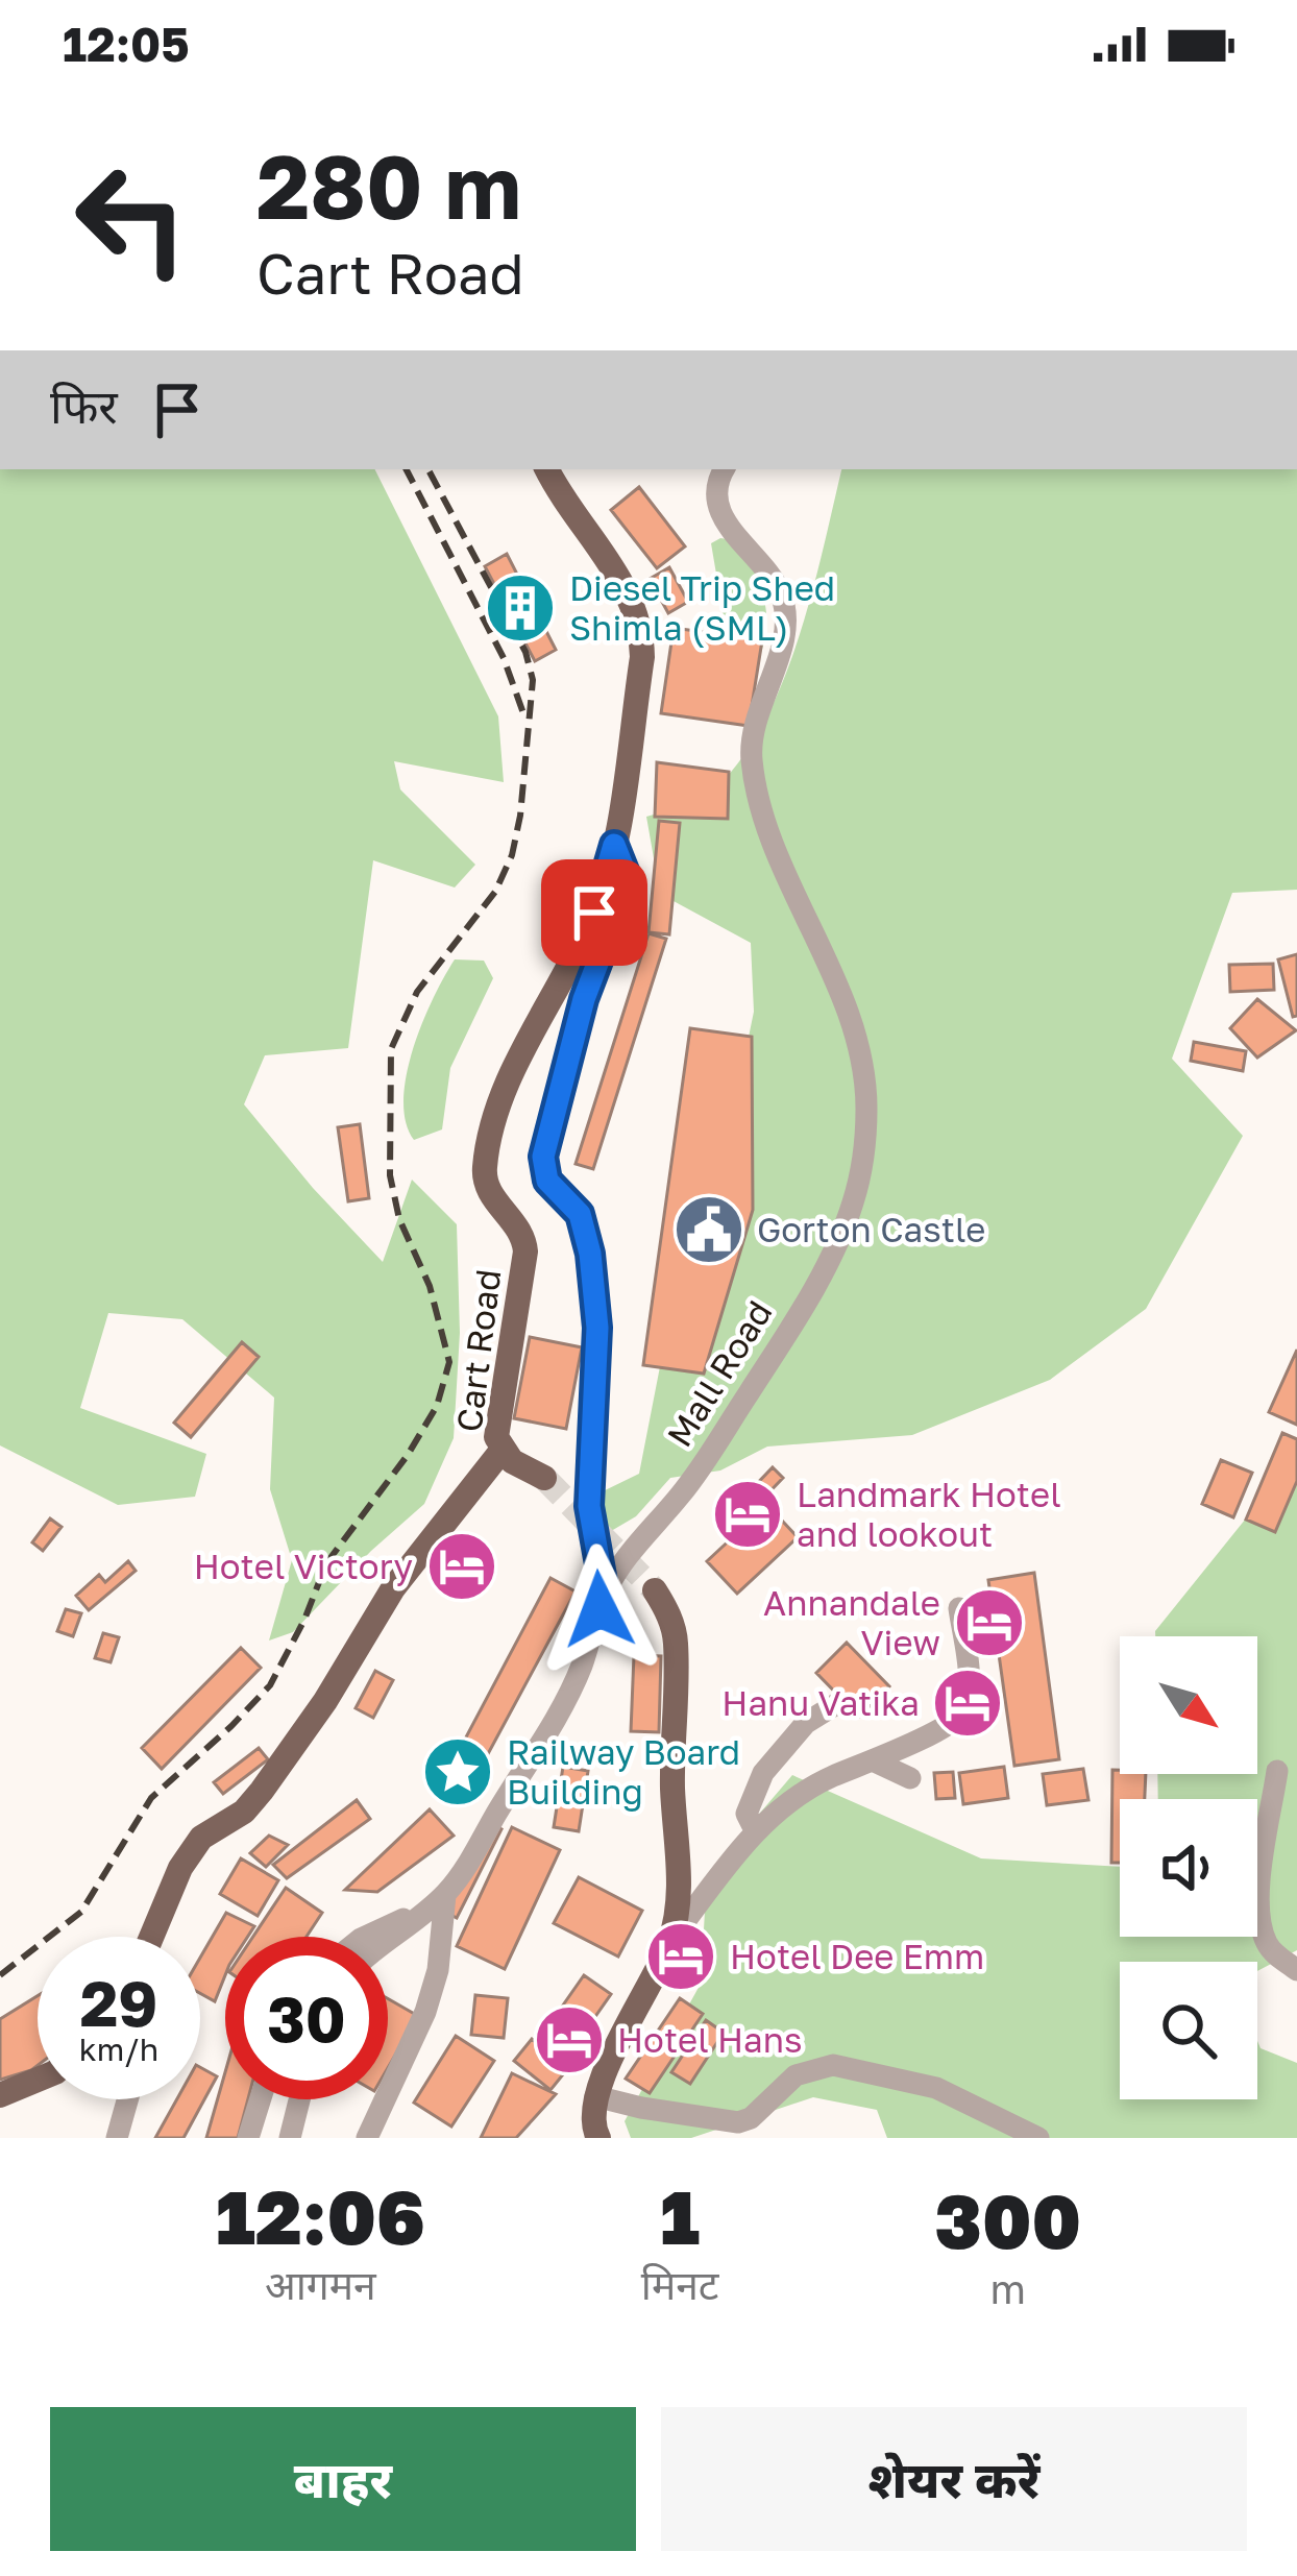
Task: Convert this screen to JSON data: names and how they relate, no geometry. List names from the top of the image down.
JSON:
{
  "streets": {
    "main road": ["Cart Road"],
    "street": ["Mall Road"]
  },
  "places": {
    "building": ["Diesel Trip Shed Shimla (SML)"],
    "public building": ["Gorton Castle"],
    "hotel": [
      "Landmark Hotel and lookout",
      "Hotel Victory",
      "Annandale View",
      "Hanu Vatika",
      "Hotel Dee Emm",
      "Hotel Hans"
    ],
    "place": ["Railway Board Building"]
  },
  "north": "bottom right",
  "page": {
    "status": "12:05",
    "turn": ["280 m", "Cart Road"],
    "then": "फिर",
    "speed": "29 km/h",
    "limit": "30",
    "eta": [
      "12:06",
      "आगमन",
      "1",
      "मिनट",
      "300",
      "m"
    ],
    "buttons": ["बाहर", "शेयर करें"]
  }
}
